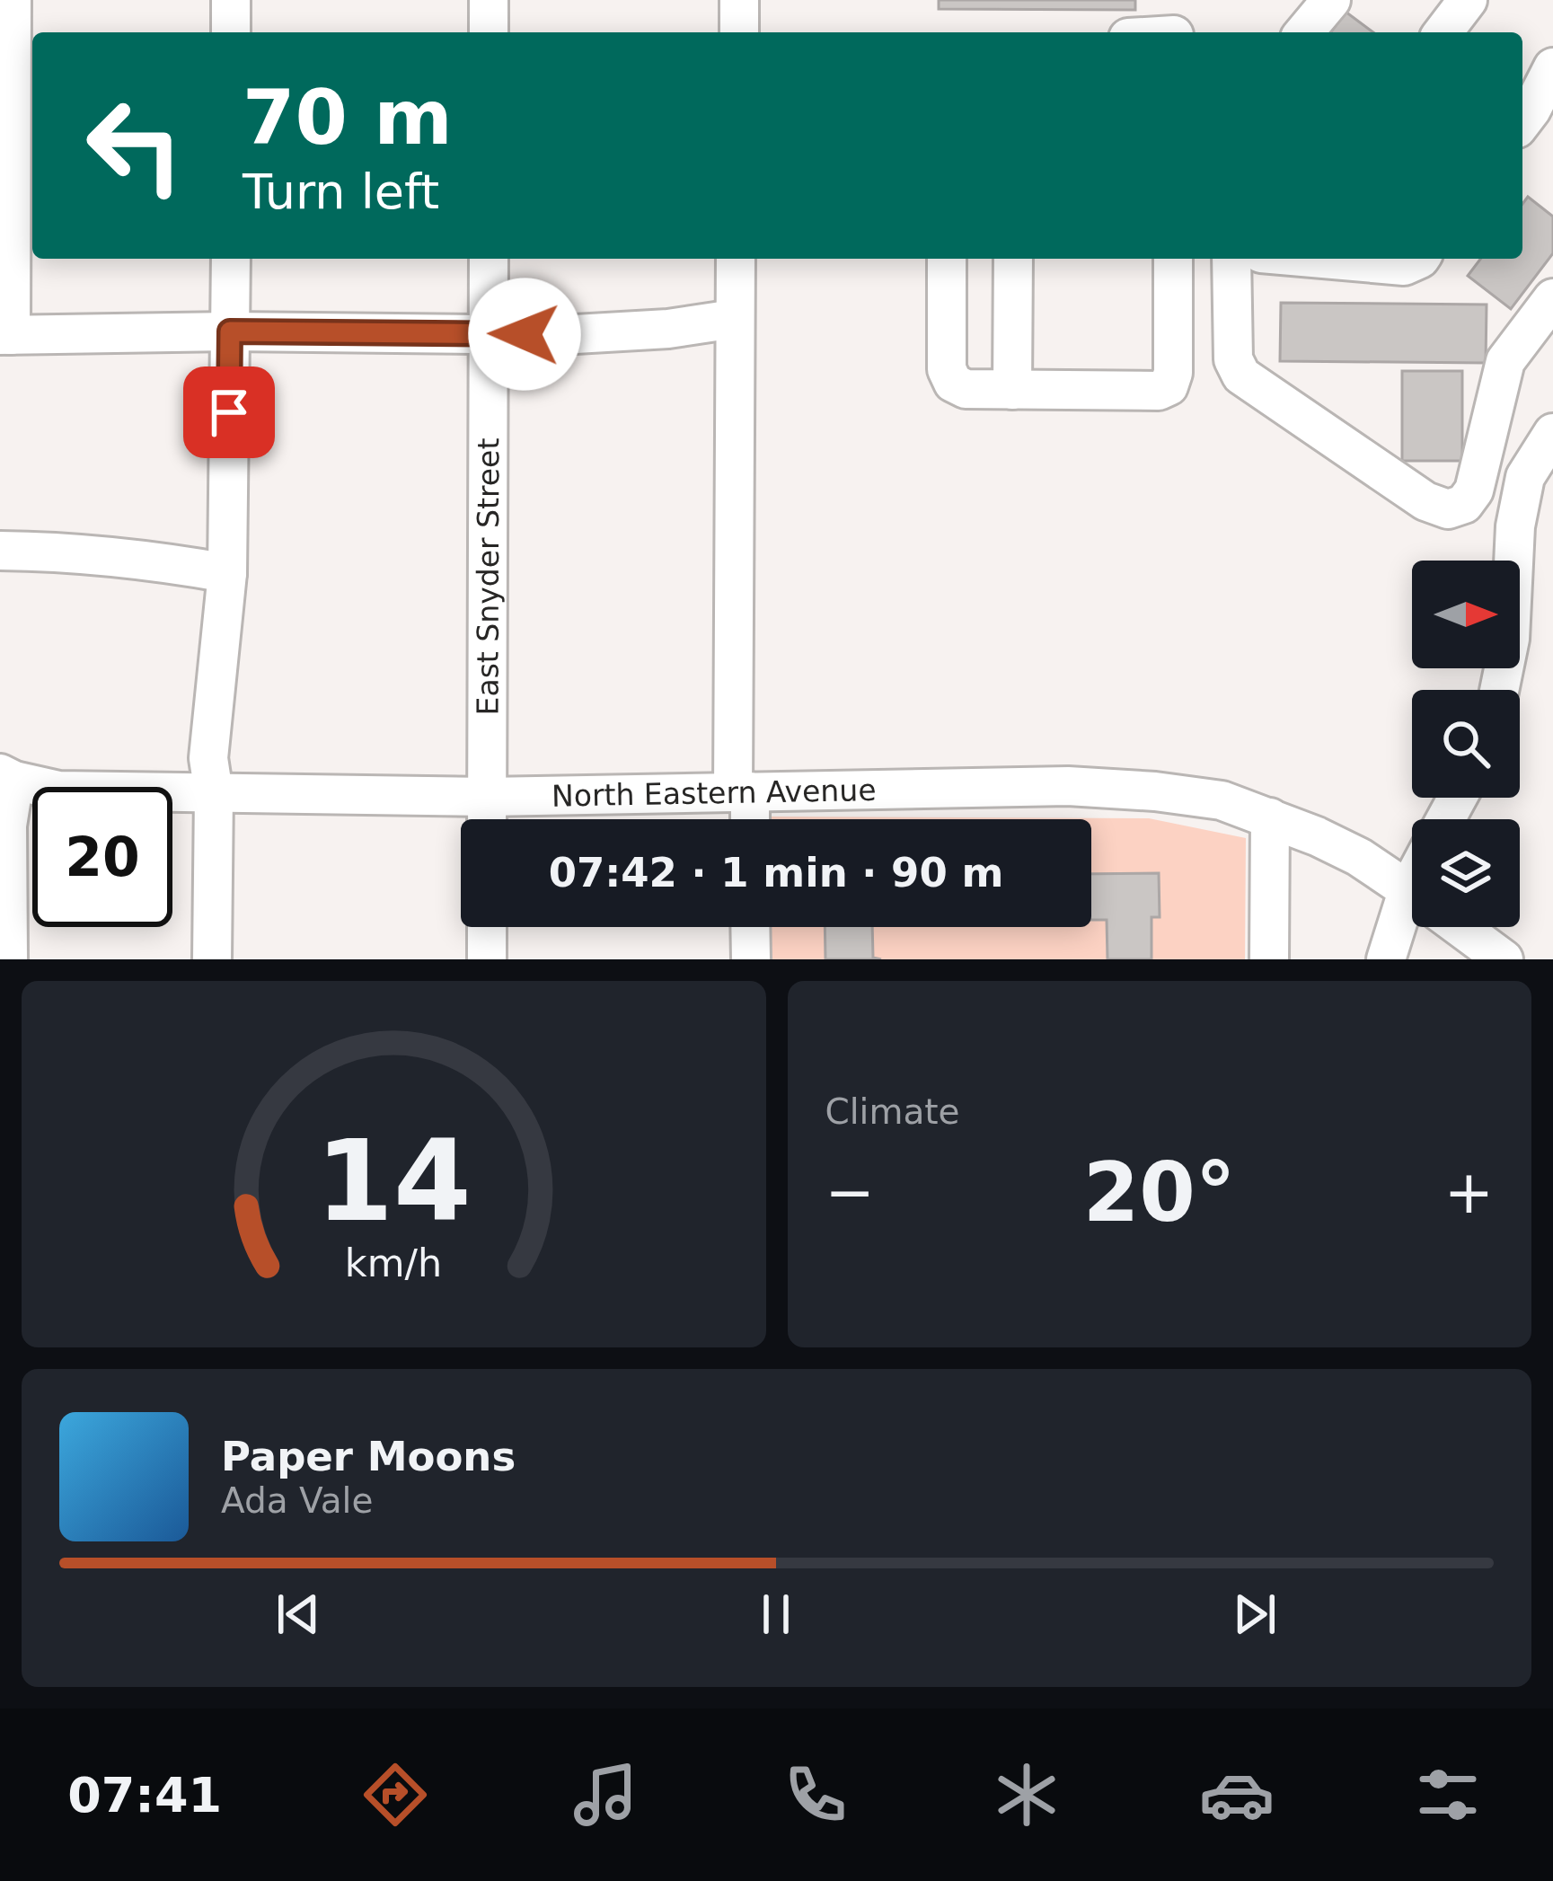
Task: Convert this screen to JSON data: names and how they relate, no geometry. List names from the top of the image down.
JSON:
{
  "streets": {
    "street": ["East Snyder Street", "North Eastern Avenue"]
  },
  "crossings": [
    ["East Snyder Street", "North Eastern Avenue"]
  ],
  "north": "right",
  "page": {
    "turn": ["70 m", "Turn left"],
    "limit": "20",
    "trip": "07:42 · 1 min · 90 m",
    "tile": "Climate",
    "heat": ["−", "20°", "+"],
    "song": ["Paper Moons", "Ada Vale"],
    "tabs": "07:41",
    "gauge": ["14", "km/h"]
  }
}
